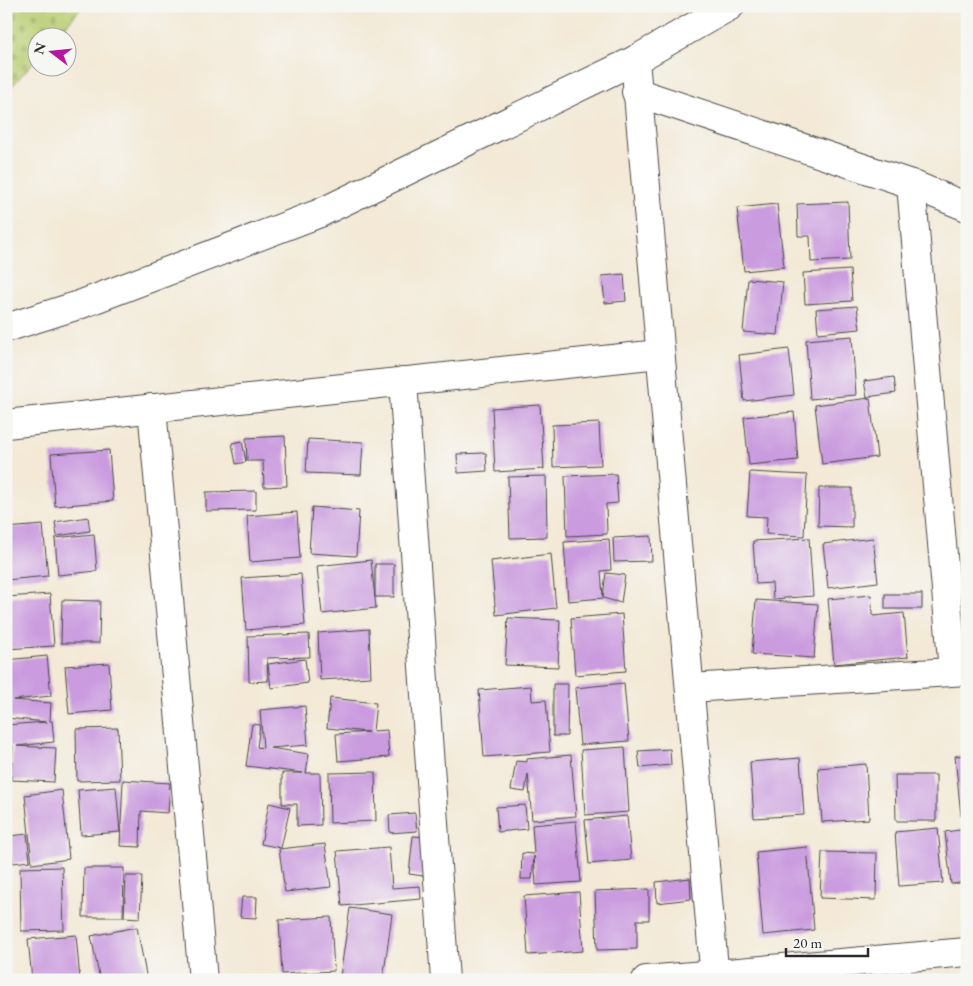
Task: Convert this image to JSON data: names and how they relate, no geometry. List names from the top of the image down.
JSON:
{
  "scale_bar": "20 m",
  "north": "left"
}
